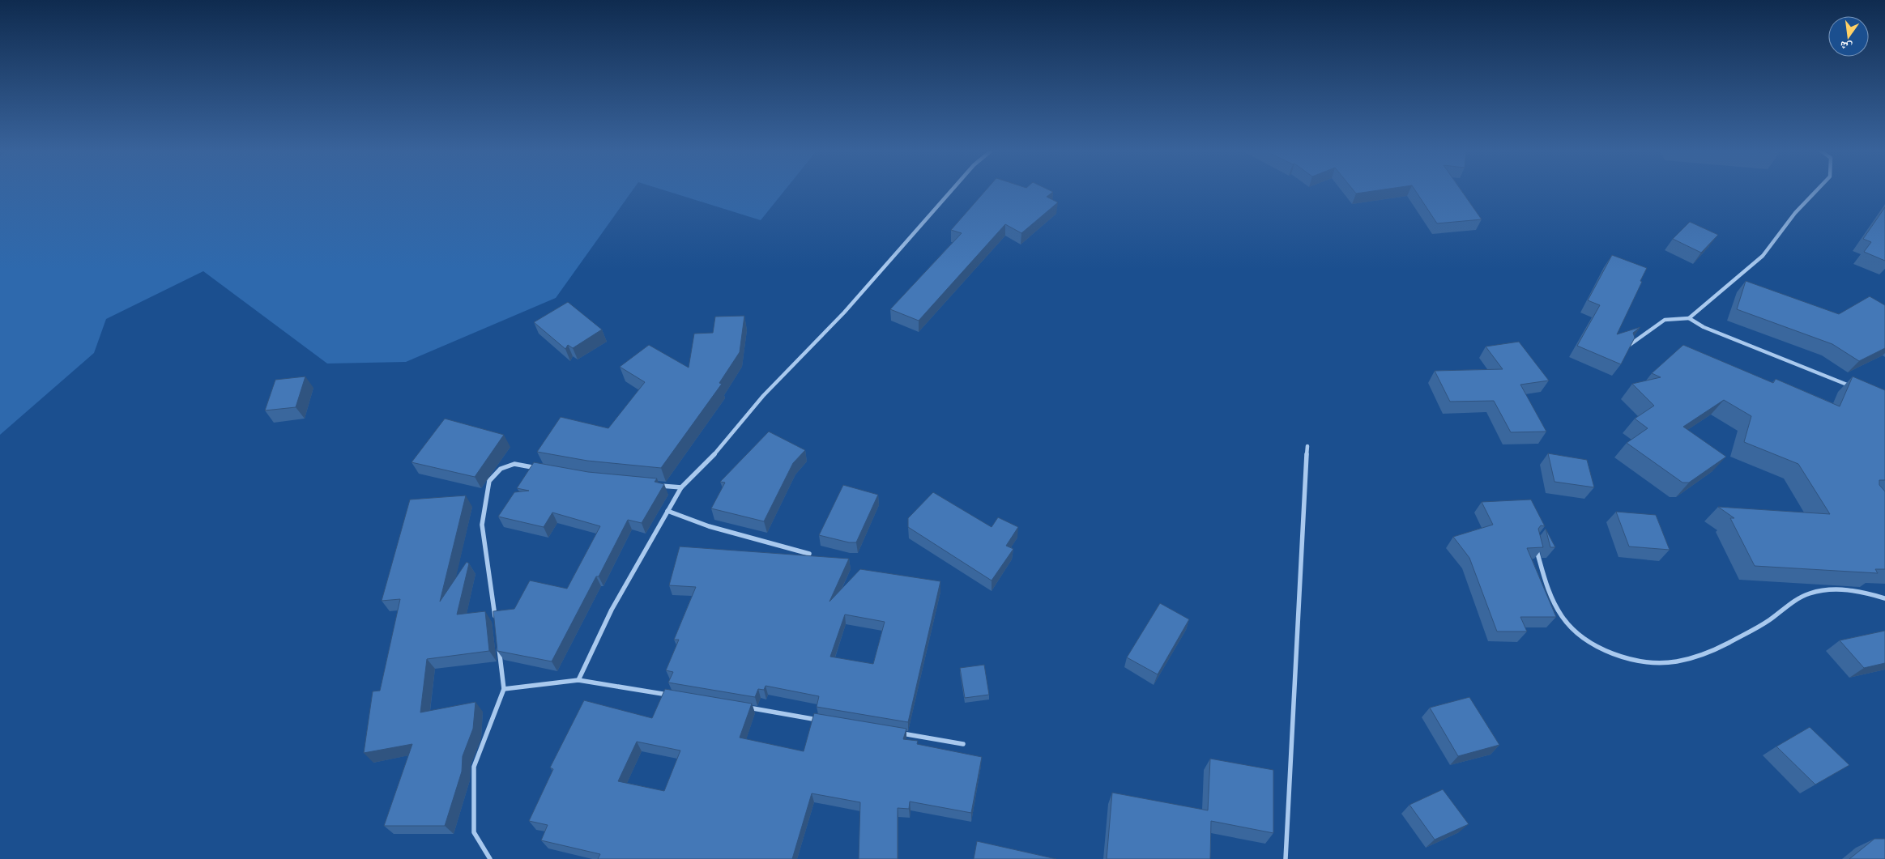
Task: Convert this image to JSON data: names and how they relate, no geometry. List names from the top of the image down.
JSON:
{
  "north": "bottom"
}
